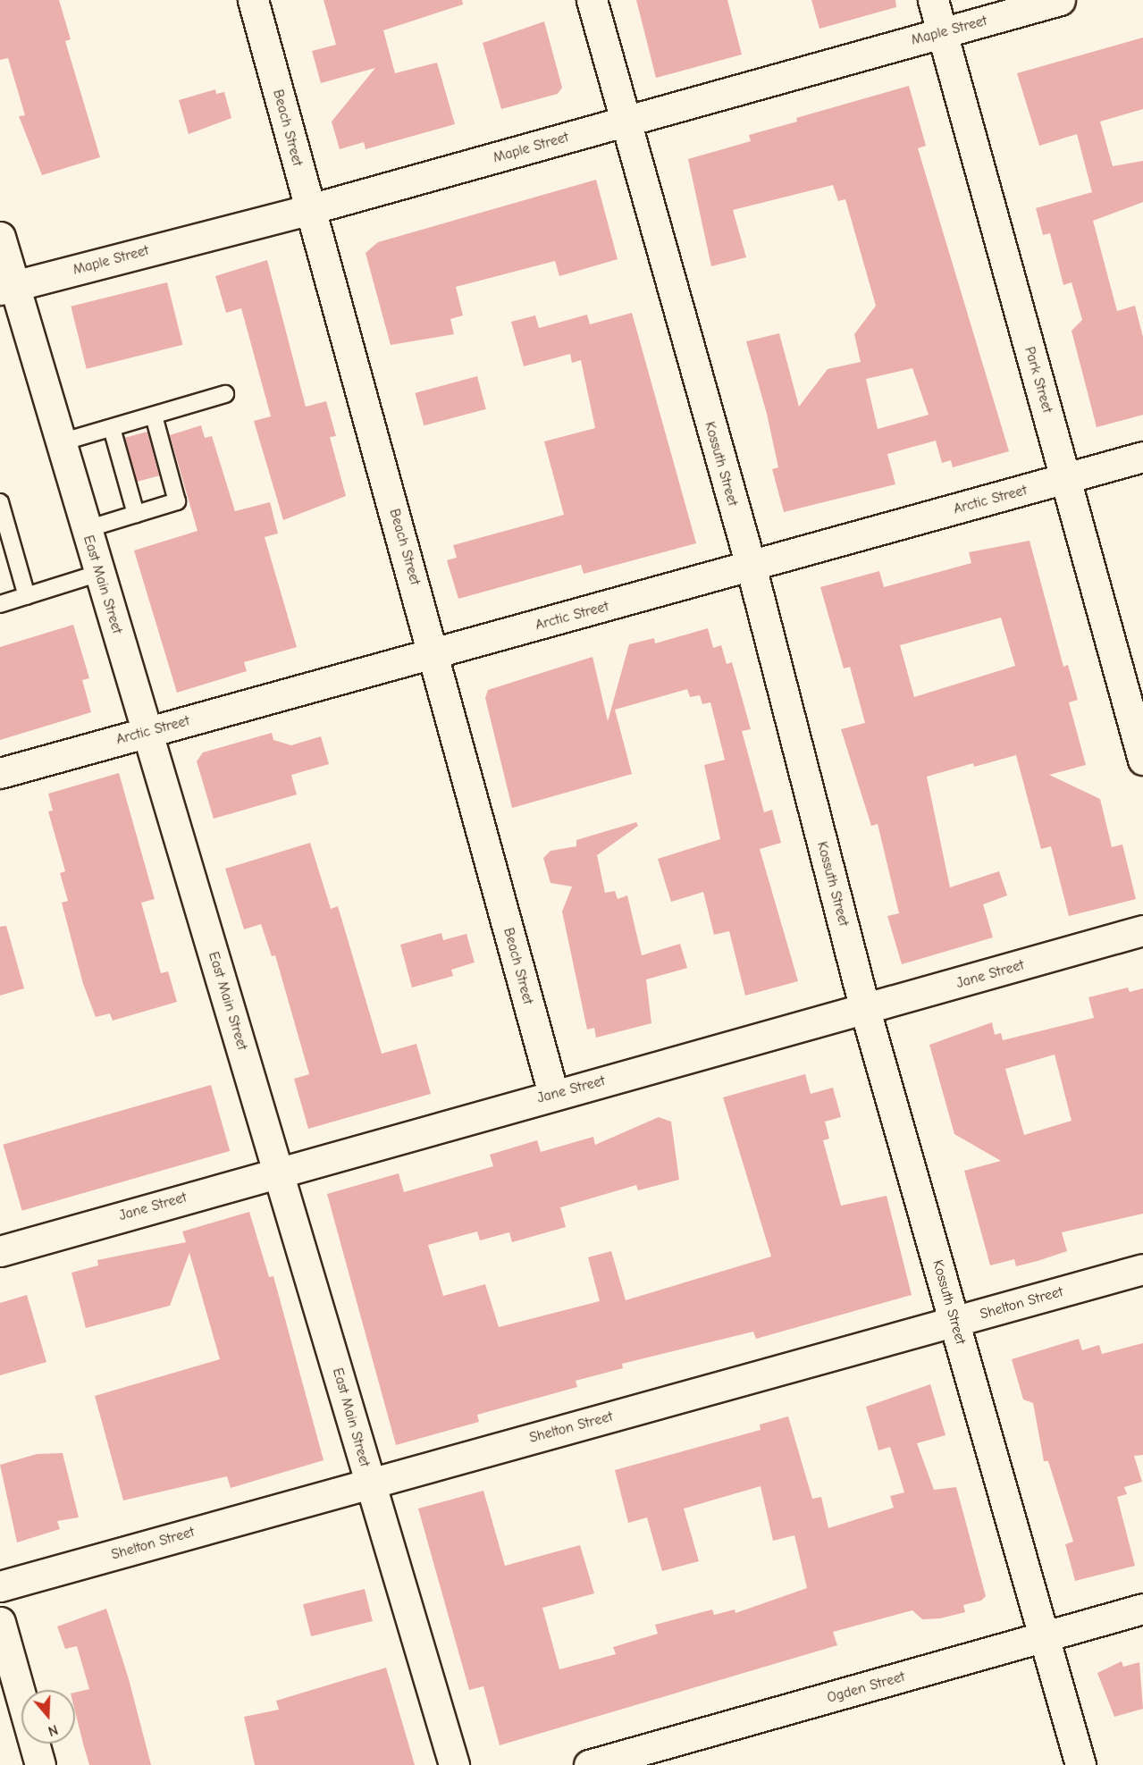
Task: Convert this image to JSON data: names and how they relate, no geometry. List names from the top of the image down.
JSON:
{
  "streets": {
    "street": [
      "Maple Street",
      "Beach Street",
      "Park Street",
      "Kossuth Street",
      "Arctic Street",
      "East Main Street",
      "Jane Street",
      "Shelton Street",
      "Ogden Street"
    ]
  },
  "crossings": [
    ["Maple Street", "Beach Street"],
    ["Maple Street", "Park Street"],
    ["Maple Street", "Kossuth Street"],
    ["Maple Street", "East Main Street"],
    ["Beach Street", "Arctic Street"],
    ["Beach Street", "Jane Street"],
    ["Park Street", "Arctic Street"],
    ["Kossuth Street", "Arctic Street"],
    ["Kossuth Street", "Jane Street"],
    ["Kossuth Street", "Shelton Street"],
    ["Kossuth Street", "Ogden Street"],
    ["Arctic Street", "East Main Street"],
    ["East Main Street", "Jane Street"],
    ["East Main Street", "Shelton Street"]
  ],
  "north": "bottom"
}
